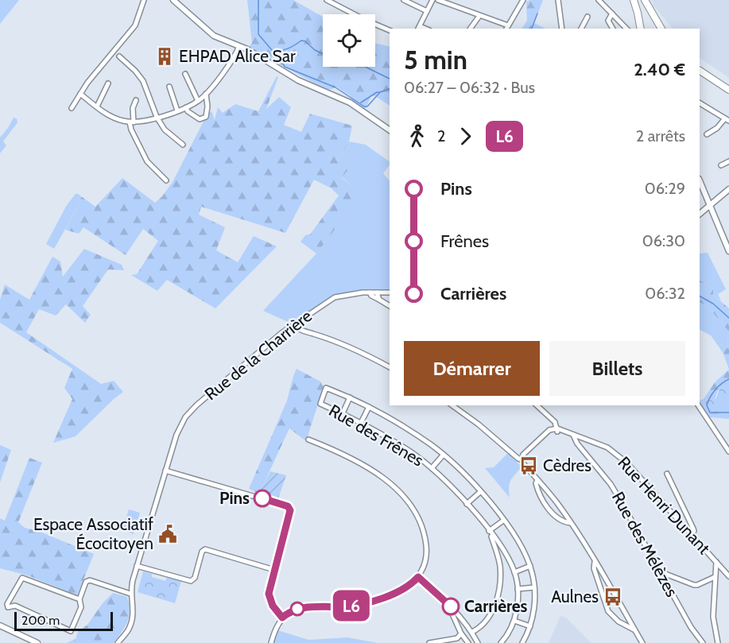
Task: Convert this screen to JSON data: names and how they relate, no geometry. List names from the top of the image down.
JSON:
{
  "streets": {
    "street": [
      "Rue de la Charrière",
      "Rue des Frênes",
      "Rue Henri Dunant",
      "Rue des Mélèzes"
    ]
  },
  "crossings": [
    ["Rue Henri Dunant", "Rue des Mélèzes"]
  ],
  "places": {
    "building": ["EHPAD Alice Sar"],
    "bus stop": ["Cèdres", "Aulnes"],
    "other": ["Pins", "Carrières"],
    "public building": ["Espace Associatif Écocitoyen"]
  },
  "lines": ["bus line L6"],
  "scale_bar": "200 m",
  "page": {
    "on_map": "L6",
    "heading": ["5 min", "06:27 – 06:32 · Bus", "2.40 €"],
    "legs": ["2", "L6", "2 arrêts"],
    "list": [
      {
        "name": "Pins",
        "value": "06:29"
      },
      {
        "name": "Frênes",
        "value": "06:30"
      },
      {
        "name": "Carrières",
        "value": "06:32"
      }
    ],
    "buttons": ["Démarrer", "Billets"],
    "scale": "200 m"
  }
}
